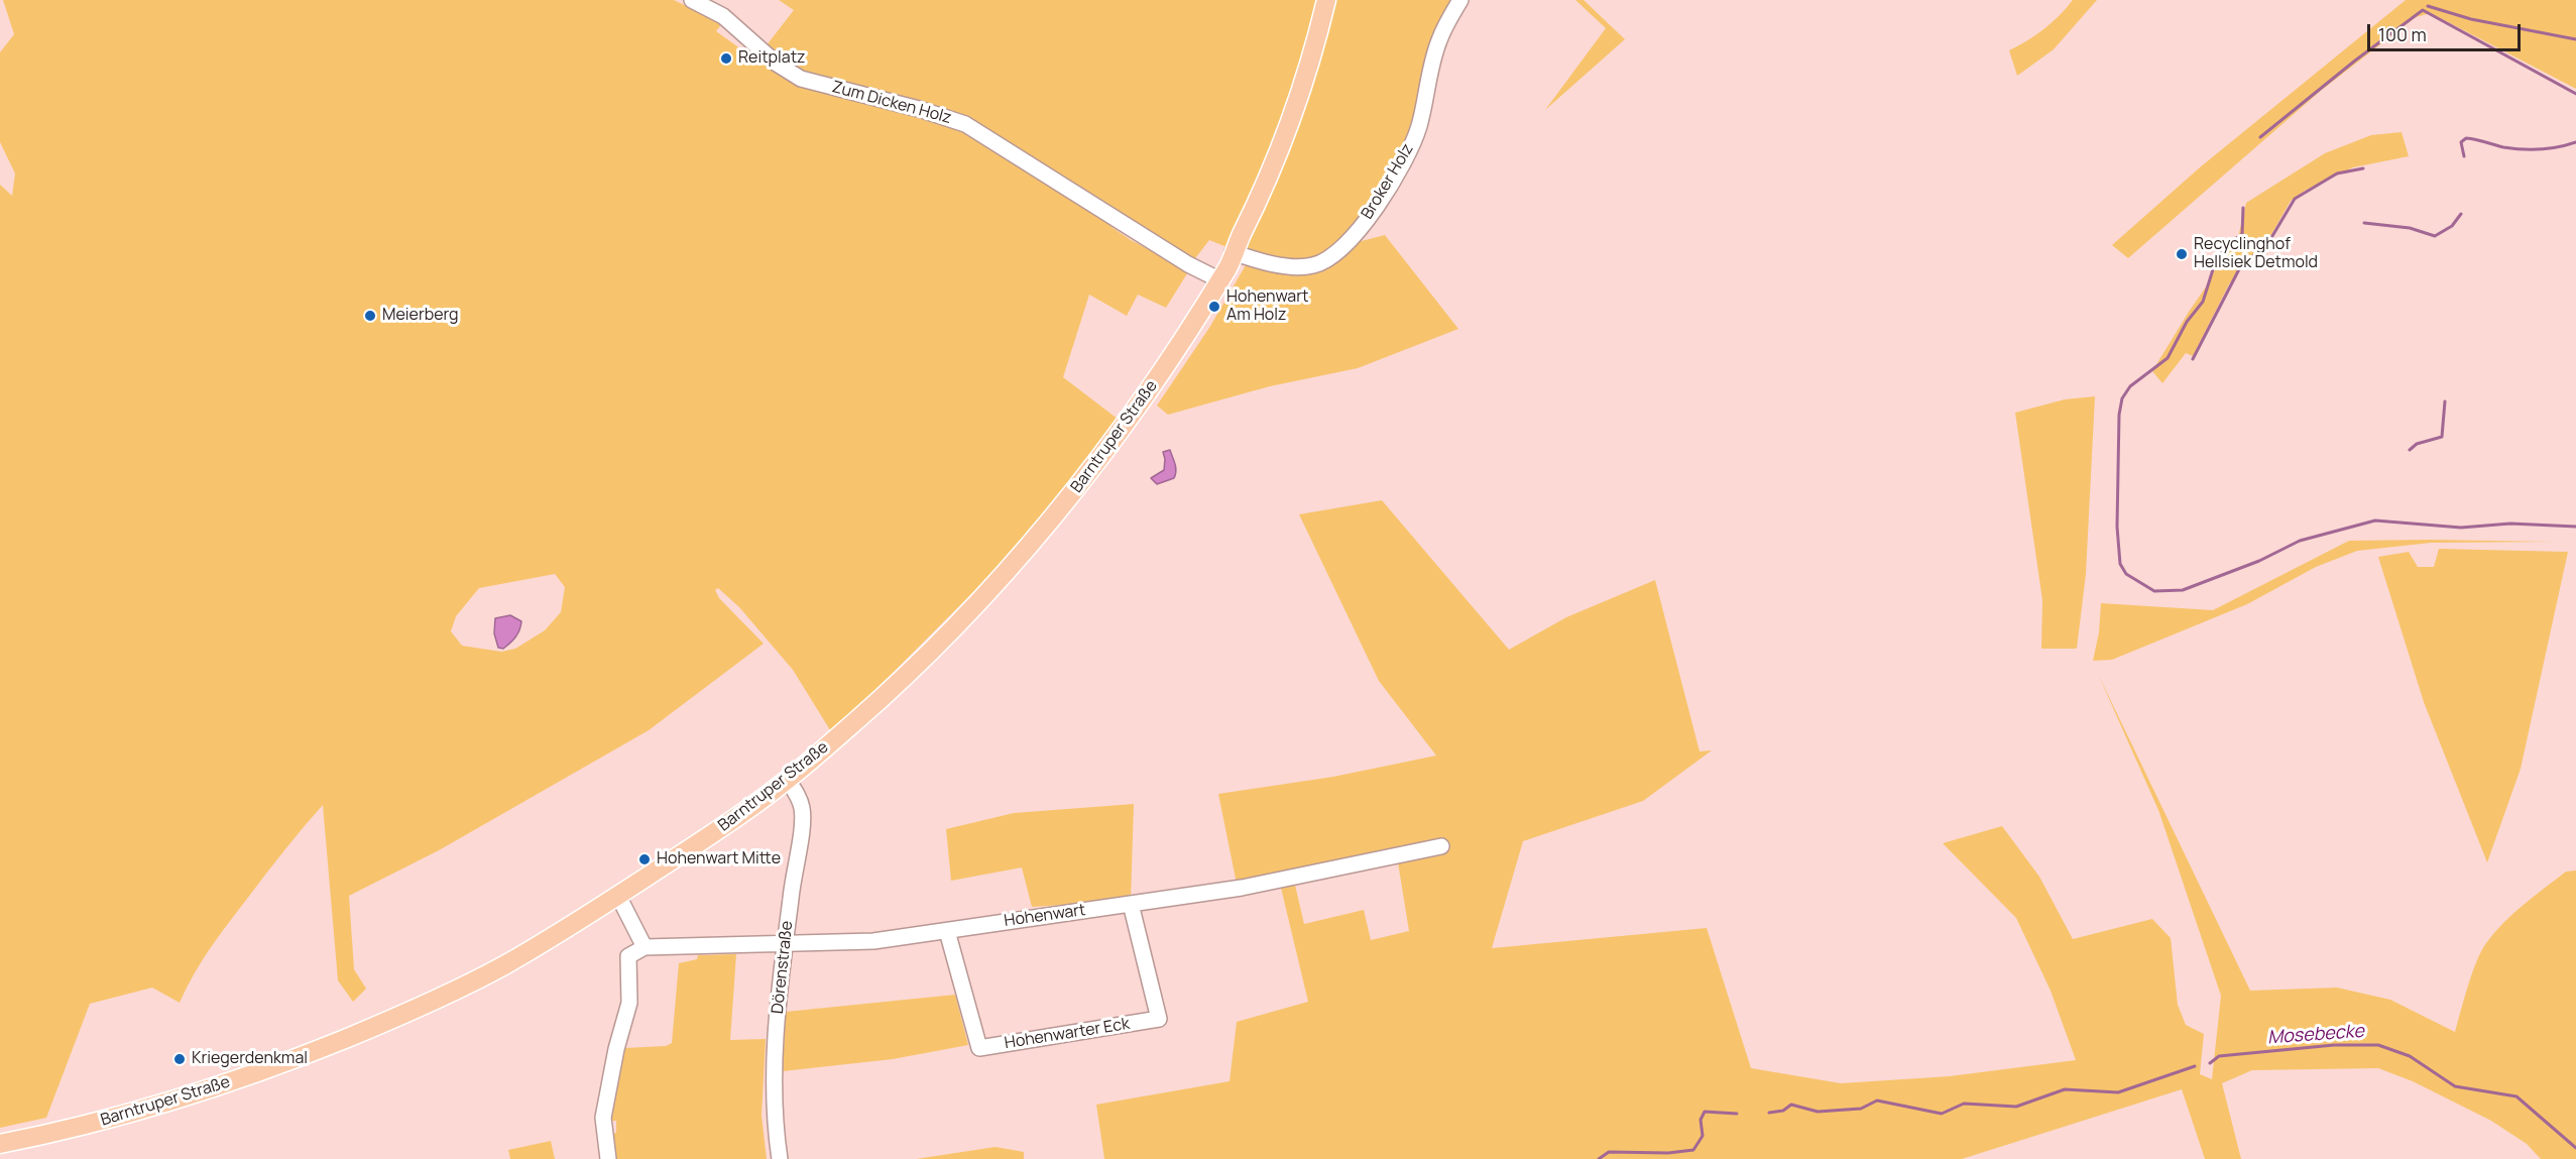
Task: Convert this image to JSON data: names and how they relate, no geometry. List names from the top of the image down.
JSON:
{
  "streets": {
    "main road": ["Barntruper Straße"],
    "street": [
      "Zum Dicken Holz",
      "Broker Holz",
      "Hohenwart",
      "Dörenstraße",
      "Hohenwarter Eck"
    ]
  },
  "crossings": [
    ["Zum Dicken Holz", "Barntruper Straße"],
    ["Broker Holz", "Barntruper Straße"],
    ["Barntruper Straße", "Dörenstraße"],
    ["Hohenwart", "Dörenstraße"],
    ["Hohenwart", "Hohenwarter Eck"]
  ],
  "water": ["Mosebecke"],
  "places": [
    "Reitplatz",
    "Recyclinghof Hellsiek Detmold",
    "Hohenwart Am Holz",
    "Meierberg",
    "Hohenwart Mitte",
    "Kriegerdenkmal"
  ],
  "scale_bar": "100 m"
}
